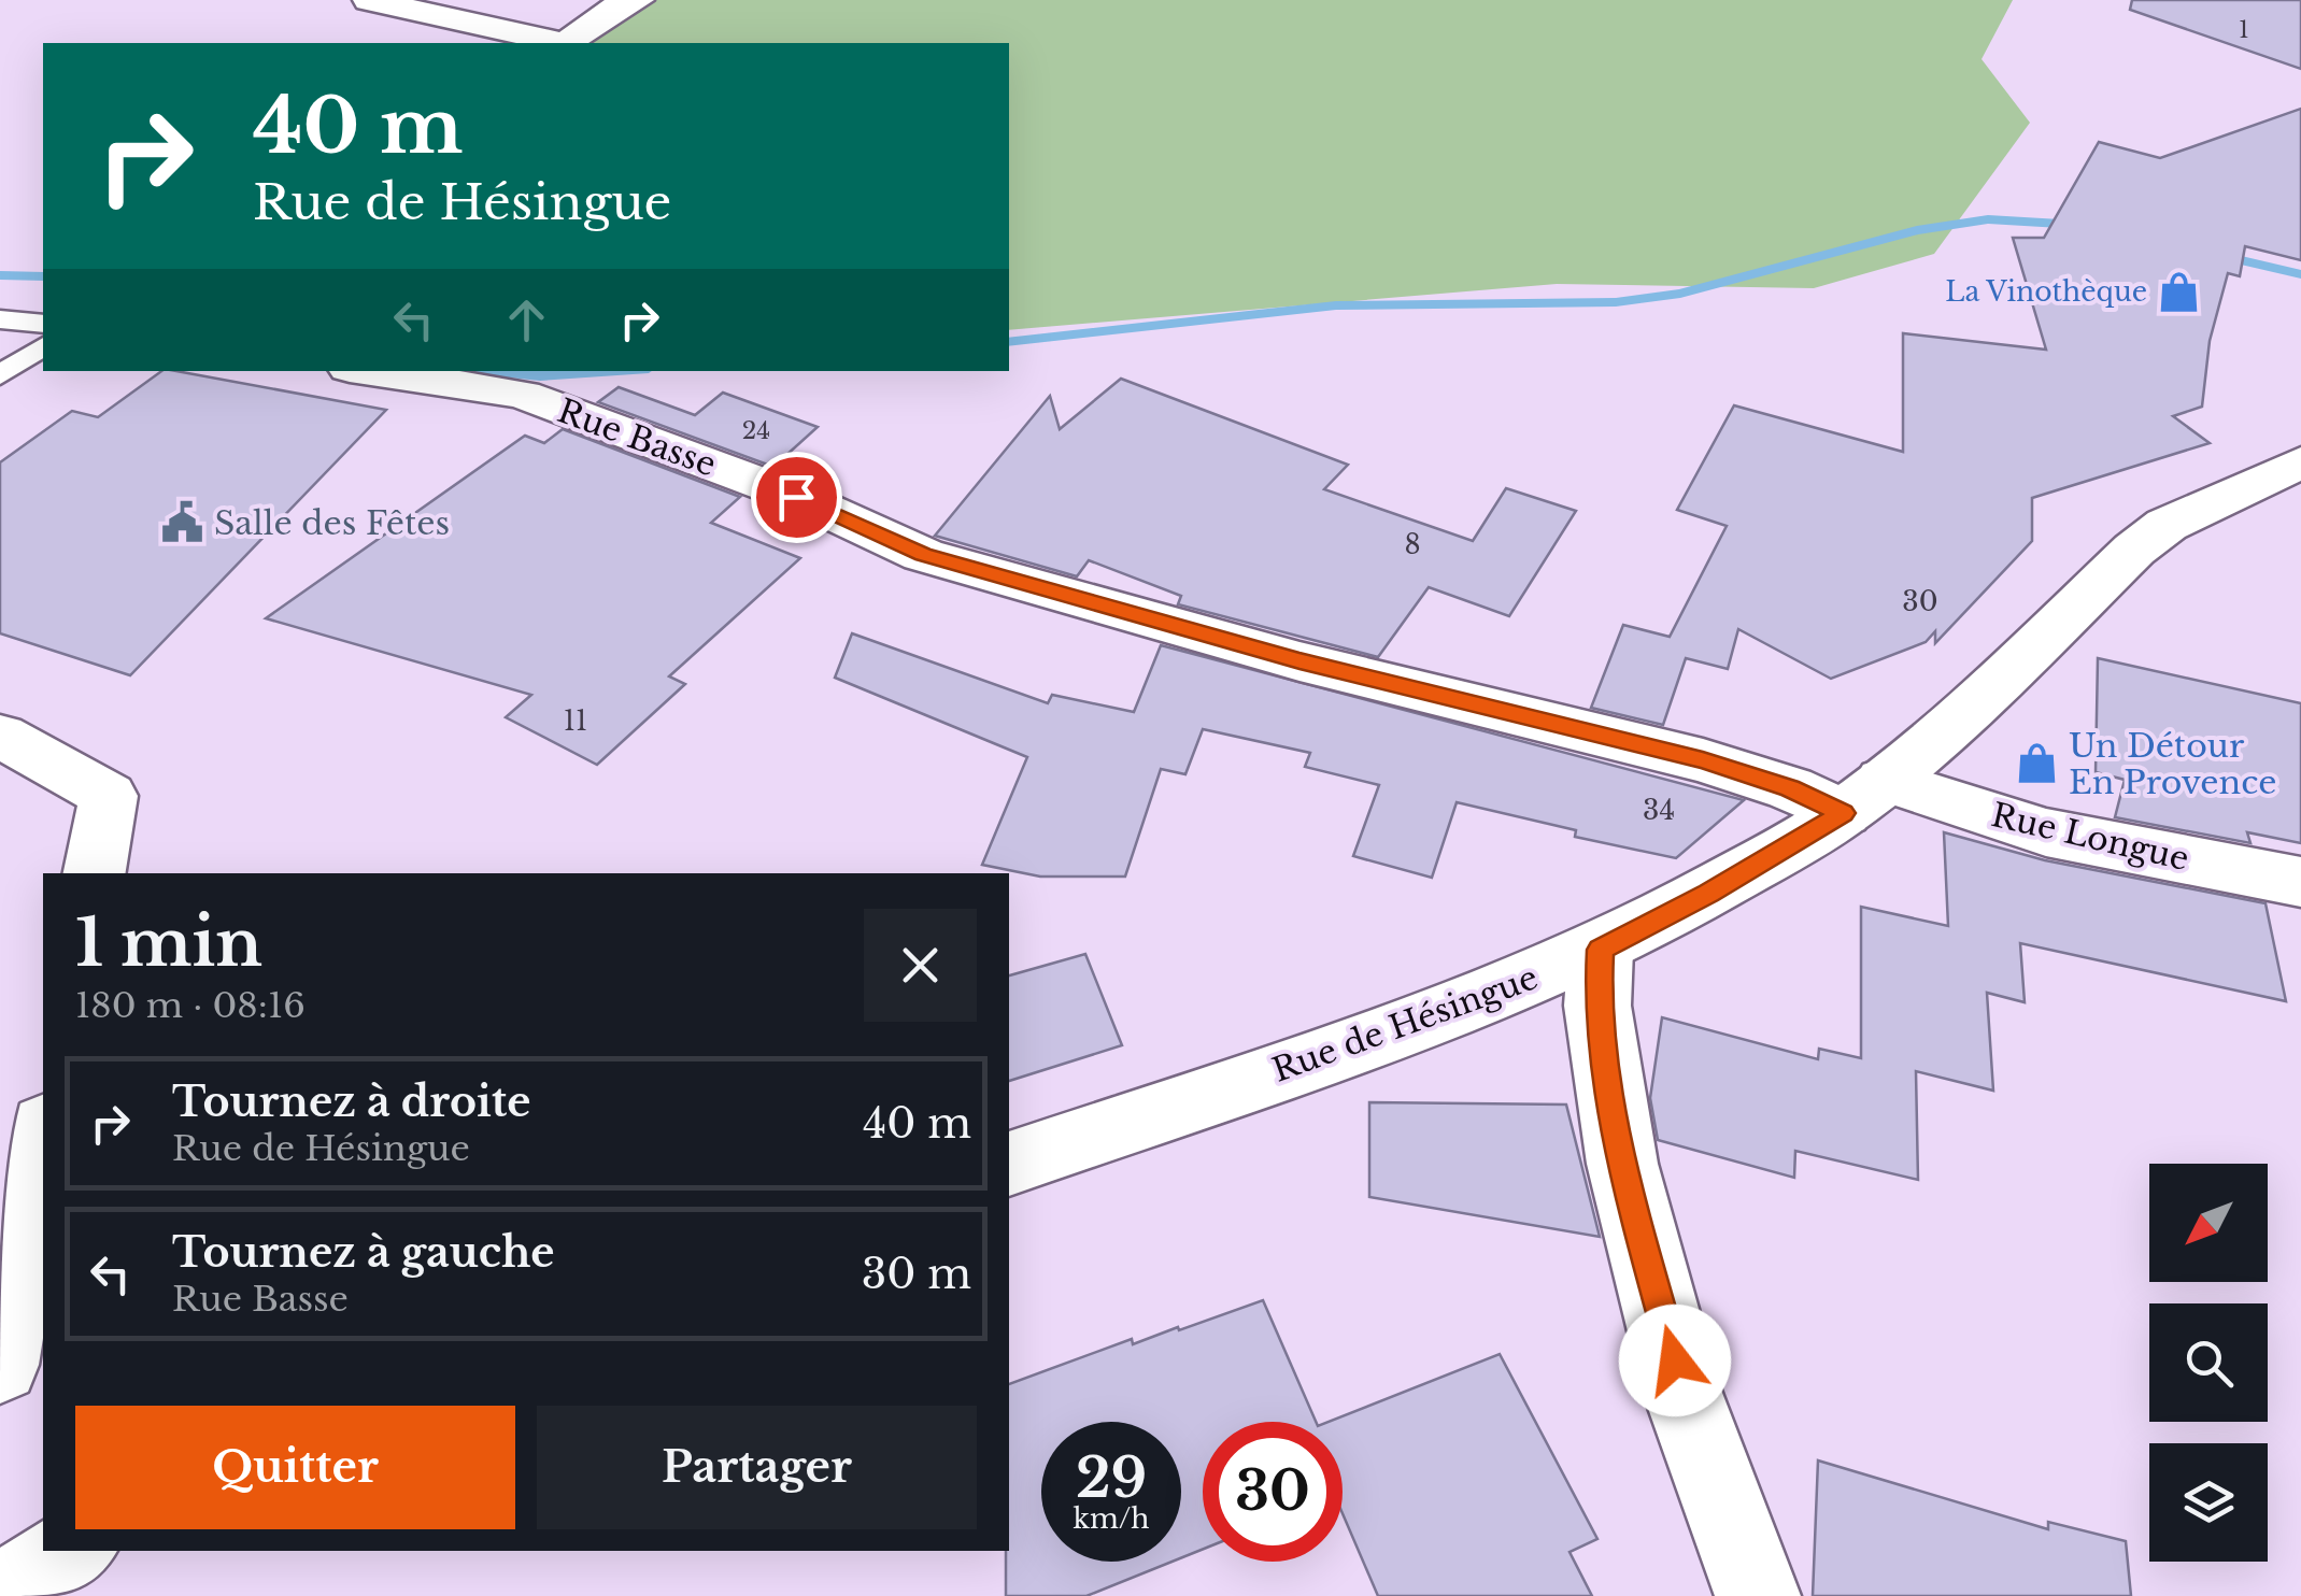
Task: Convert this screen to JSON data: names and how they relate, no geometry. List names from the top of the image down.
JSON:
{
  "streets": {
    "street": ["Rue Basse", "Rue Longue", "Rue de Hésingue"]
  },
  "crossings": [
    ["Rue Basse", "Rue Longue"],
    ["Rue Basse", "Rue de Hésingue"],
    ["Rue Longue", "Rue de Hésingue"]
  ],
  "places": {
    "shop": ["La Vinothèque", "Un Détour En Provence"],
    "public building": ["Salle des Fêtes"]
  },
  "house_numbers": [
    "1",
    "24",
    "8",
    "30",
    "11",
    "34"
  ],
  "north": "bottom left",
  "page": {
    "turn": ["40 m", "Rue de Hésingue"],
    "heading": ["1 min", "180 m · 08:16"],
    "list": [
      {
        "name": "Tournez à droite",
        "note": "Rue de Hésingue",
        "value": "40 m"
      },
      {
        "name": "Tournez à gauche",
        "note": "Rue Basse",
        "value": "30 m"
      }
    ],
    "buttons": ["Quitter", "Partager"],
    "speed": "29 km/h",
    "limit": "30"
  }
}
